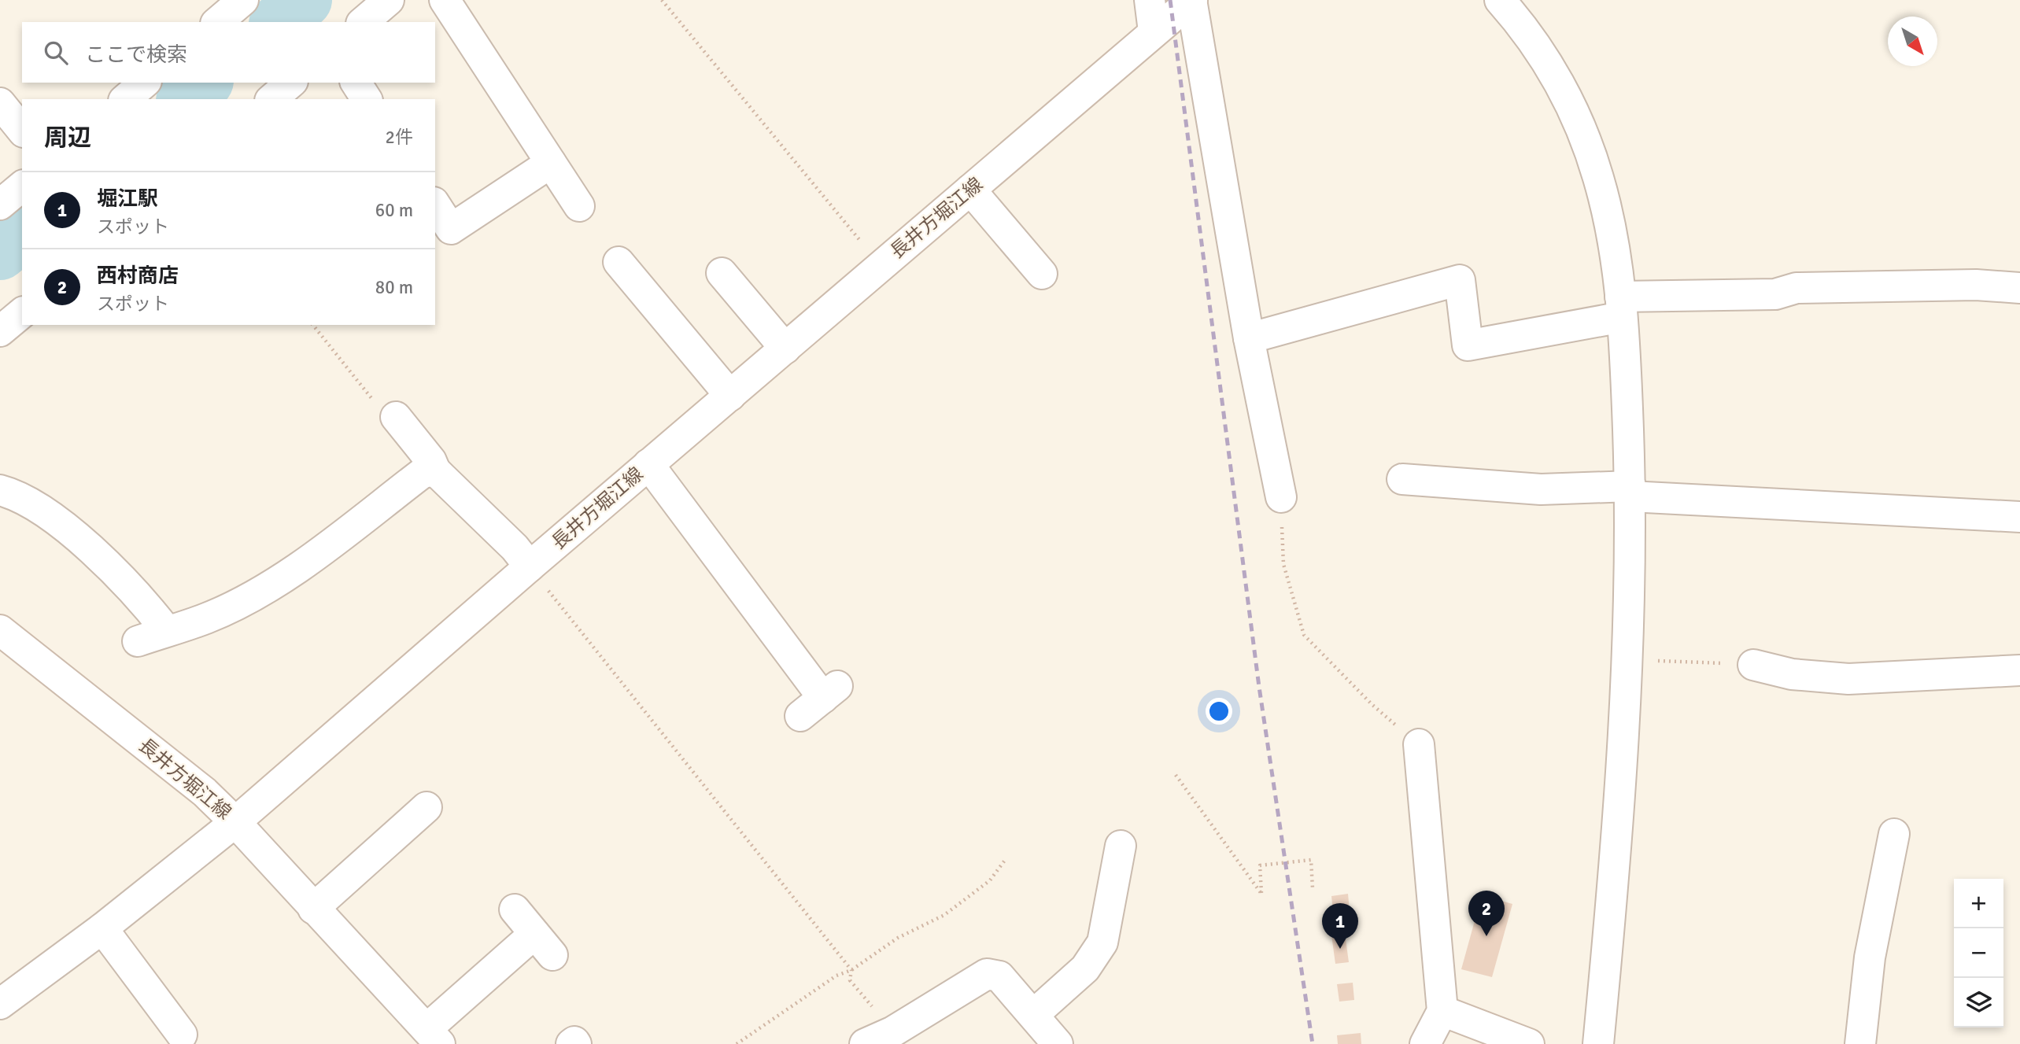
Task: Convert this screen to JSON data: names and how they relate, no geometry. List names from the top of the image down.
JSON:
{
  "streets": {
    "street": ["長井方堀江線"]
  },
  "north": "bottom right",
  "page": {
    "search": "ここで検索",
    "heading": ["周辺", "2件"],
    "list": [
      {
        "mark": "1",
        "name": "堀江駅",
        "note": "スポット",
        "value": "60 m"
      },
      {
        "mark": "2",
        "name": "西村商店",
        "note": "スポット",
        "value": "80 m"
      }
    ],
    "map_buttons": ["+", "−"],
    "pins": ["2", "1"]
  }
}
